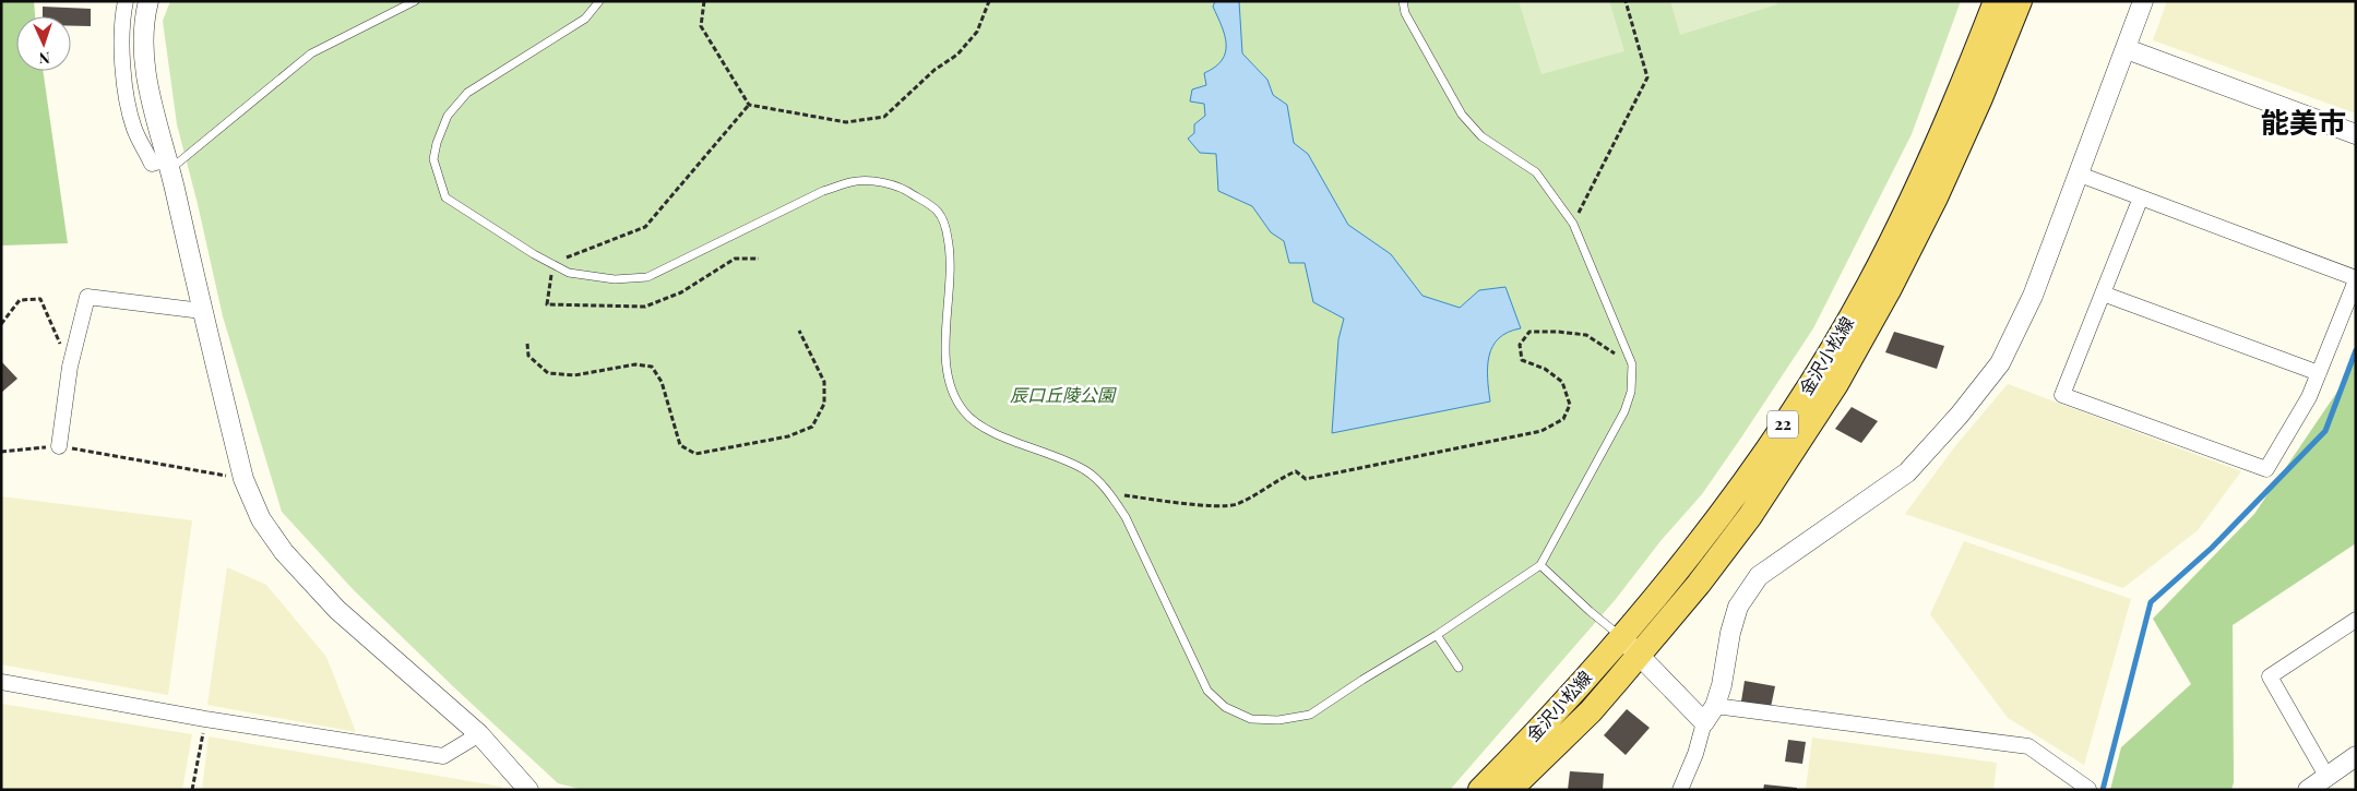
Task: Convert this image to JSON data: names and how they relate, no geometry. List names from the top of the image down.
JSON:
{
  "streets": {
    "main road": ["金沢小松線", "22"]
  },
  "districts": ["能美市"],
  "parks": ["辰口丘陵公園"],
  "north": "bottom"
}
